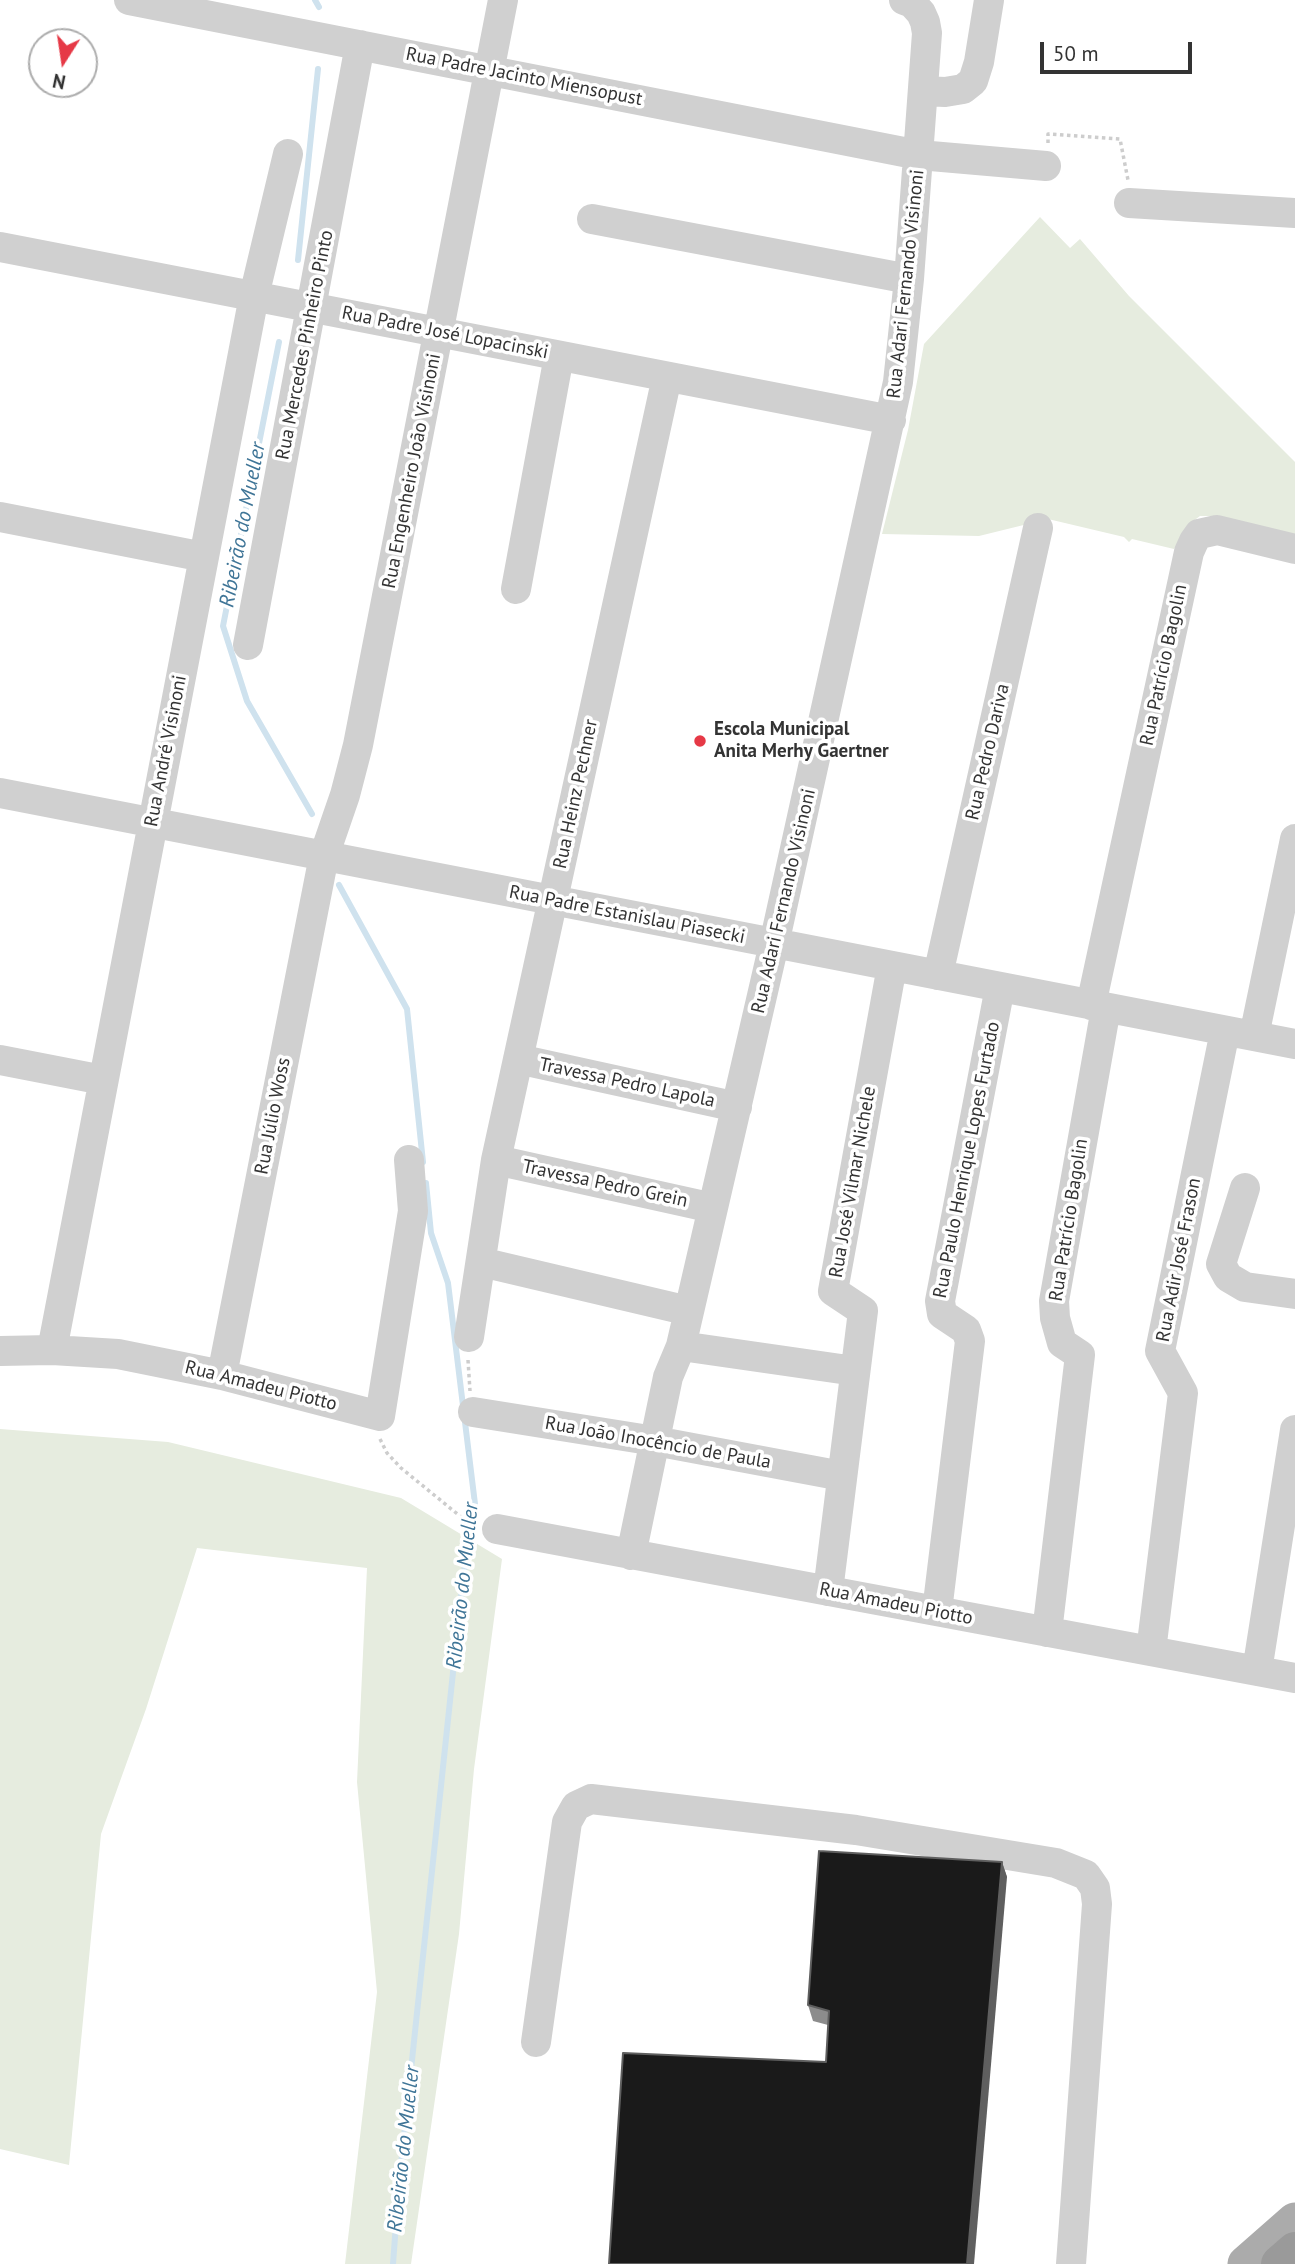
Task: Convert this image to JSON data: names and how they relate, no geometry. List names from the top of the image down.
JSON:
{
  "streets": {
    "street": [
      "Rua Padre Jacinto Miensopust",
      "Rua Adari Fernando Visinoni",
      "Rua Padre José Lopacinski",
      "Rua Mercedes Pinheiro Pinto",
      "Rua Engenheiro João Visinoni",
      "Rua Patrício Bagolin",
      "Rua André Visinoni",
      "Rua Pedro Dariva",
      "Rua Heinz Pechner",
      "Rua Padre Estanislau Piasecki",
      "Travessa Pedro Lapola",
      "Rua Júlio Woss",
      "Rua Paulo Henrique Lopes Furtado",
      "Rua José Vilmar Nichele",
      "Travessa Pedro Grein",
      "Rua Adir José Frason",
      "Rua Amadeu Piotto",
      "Rua João Inocêncio de Paula"
    ]
  },
  "crossings": [
    ["Rua Padre Jacinto Miensopust", "Rua Adari Fernando Visinoni"],
    ["Rua Padre Jacinto Miensopust", "Rua Mercedes Pinheiro Pinto"],
    ["Rua Padre Jacinto Miensopust", "Rua Engenheiro João Visinoni"],
    ["Rua Adari Fernando Visinoni", "Rua Padre José Lopacinski"],
    ["Rua Adari Fernando Visinoni", "Rua Padre Estanislau Piasecki"],
    ["Rua Adari Fernando Visinoni", "Travessa Pedro Lapola"],
    ["Rua Adari Fernando Visinoni", "Travessa Pedro Grein"],
    ["Rua Adari Fernando Visinoni", "Rua Amadeu Piotto"],
    ["Rua Adari Fernando Visinoni", "Rua João Inocêncio de Paula"],
    ["Rua Padre José Lopacinski", "Rua Mercedes Pinheiro Pinto"],
    ["Rua Padre José Lopacinski", "Rua Engenheiro João Visinoni"],
    ["Rua Padre José Lopacinski", "Rua André Visinoni"],
    ["Rua Padre José Lopacinski", "Rua Heinz Pechner"],
    ["Rua Engenheiro João Visinoni", "Rua Padre Estanislau Piasecki"],
    ["Rua Engenheiro João Visinoni", "Rua Júlio Woss"],
    ["Rua Patrício Bagolin", "Rua Padre Estanislau Piasecki"],
    ["Rua Patrício Bagolin", "Rua Amadeu Piotto"],
    ["Rua André Visinoni", "Rua Padre Estanislau Piasecki"],
    ["Rua André Visinoni", "Rua Amadeu Piotto"],
    ["Rua Pedro Dariva", "Rua Padre Estanislau Piasecki"],
    ["Rua Heinz Pechner", "Rua Padre Estanislau Piasecki"],
    ["Rua Heinz Pechner", "Travessa Pedro Lapola"],
    ["Rua Heinz Pechner", "Travessa Pedro Grein"],
    ["Rua Padre Estanislau Piasecki", "Rua Júlio Woss"],
    ["Rua Padre Estanislau Piasecki", "Rua Paulo Henrique Lopes Furtado"],
    ["Rua Padre Estanislau Piasecki", "Rua José Vilmar Nichele"],
    ["Rua Padre Estanislau Piasecki", "Rua Adir José Frason"],
    ["Rua Júlio Woss", "Rua Amadeu Piotto"],
    ["Rua Paulo Henrique Lopes Furtado", "Rua Amadeu Piotto"],
    ["Rua José Vilmar Nichele", "Rua Amadeu Piotto"],
    ["Rua José Vilmar Nichele", "Rua João Inocêncio de Paula"],
    ["Rua Adir José Frason", "Rua Amadeu Piotto"]
  ],
  "water": ["Ribeirão do Mueller"],
  "places": ["Escola Municipal Anita Merhy Gaertner"],
  "scale_bar": "50 m",
  "north": "bottom"
}
